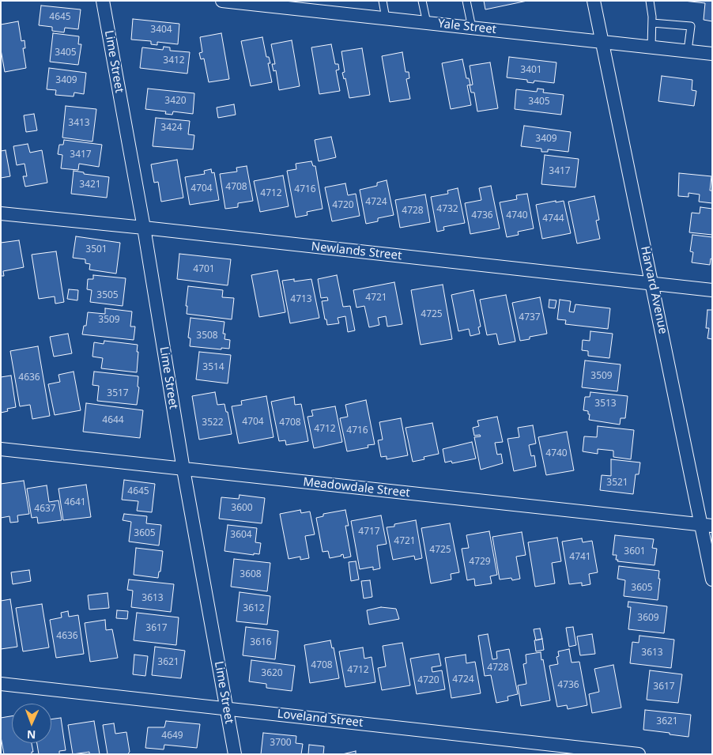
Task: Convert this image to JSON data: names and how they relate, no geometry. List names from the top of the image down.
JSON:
{
  "streets": {
    "street": [
      "Yale Street",
      "Lime Street",
      "Newlands Street",
      "Harvard Avenue",
      "Meadowdale Street",
      "Loveland Street"
    ]
  },
  "crossings": [
    ["Yale Street", "Harvard Avenue"],
    ["Lime Street", "Newlands Street"],
    ["Lime Street", "Meadowdale Street"],
    ["Lime Street", "Loveland Street"],
    ["Newlands Street", "Harvard Avenue"],
    ["Harvard Avenue", "Meadowdale Street"]
  ],
  "house_numbers": [
    "4645",
    "3404",
    "3405",
    "3412",
    "3401",
    "3409",
    "3420",
    "3405",
    "3413",
    "3424",
    "3409",
    "3417",
    "3417",
    "3421",
    "4708",
    "4704",
    "4716",
    "4712",
    "4724",
    "4720",
    "4732",
    "4728",
    "4736",
    "4740",
    "4744",
    "3501",
    "4701",
    "3505",
    "4721",
    "4713",
    "4725",
    "4737",
    "3509",
    "3508",
    "3514",
    "3509",
    "4636",
    "3517",
    "3513",
    "4644",
    "4704",
    "3522",
    "4708",
    "4712",
    "4716",
    "4740",
    "3521",
    "4645",
    "4641",
    "3600",
    "4637",
    "4717",
    "3605",
    "3604",
    "4721",
    "4725",
    "3601",
    "4741",
    "4729",
    "3608",
    "3605",
    "3613",
    "3612",
    "3609",
    "3617",
    "4636",
    "3616",
    "3613",
    "3621",
    "4708",
    "4728",
    "4712",
    "3620",
    "4724",
    "4720",
    "4736",
    "3617",
    "3621",
    "4649",
    "3700"
  ],
  "north": "bottom"
}
